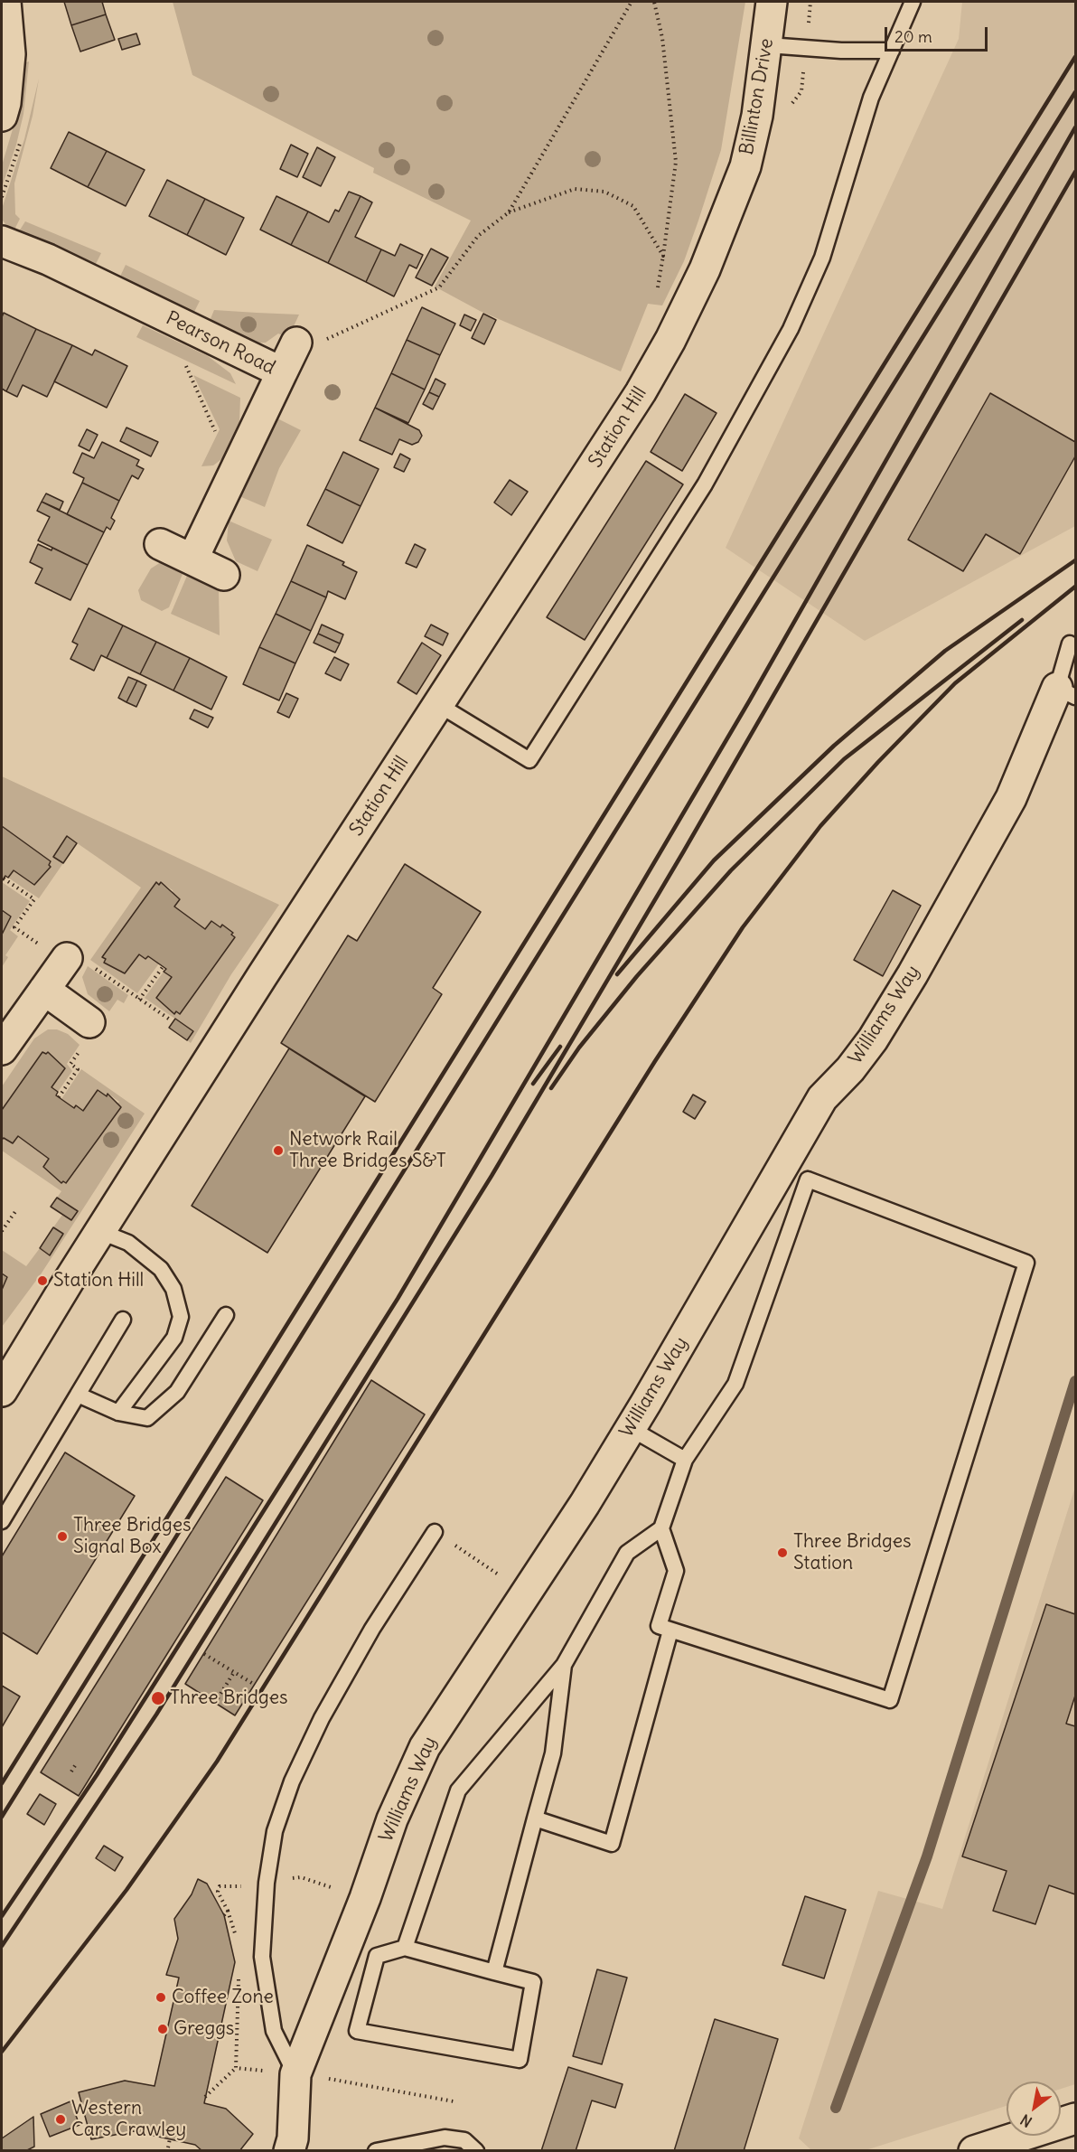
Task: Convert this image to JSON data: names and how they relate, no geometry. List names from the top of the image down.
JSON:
{
  "streets": {
    "street": [
      "Billinton Drive",
      "Pearson Road",
      "Station Hill",
      "Williams Way"
    ]
  },
  "crossings": [
    ["Billinton Drive", "Station Hill"]
  ],
  "places": [
    "Network Rail Three Bridges S&T",
    "Station Hill",
    "Three Bridges Signal Box",
    "Three Bridges Station",
    "Three Bridges",
    "Coffee Zone",
    "Greggs",
    "Western Cars Crawley"
  ],
  "scale_bar": "20 m",
  "north": "bottom left"
}
